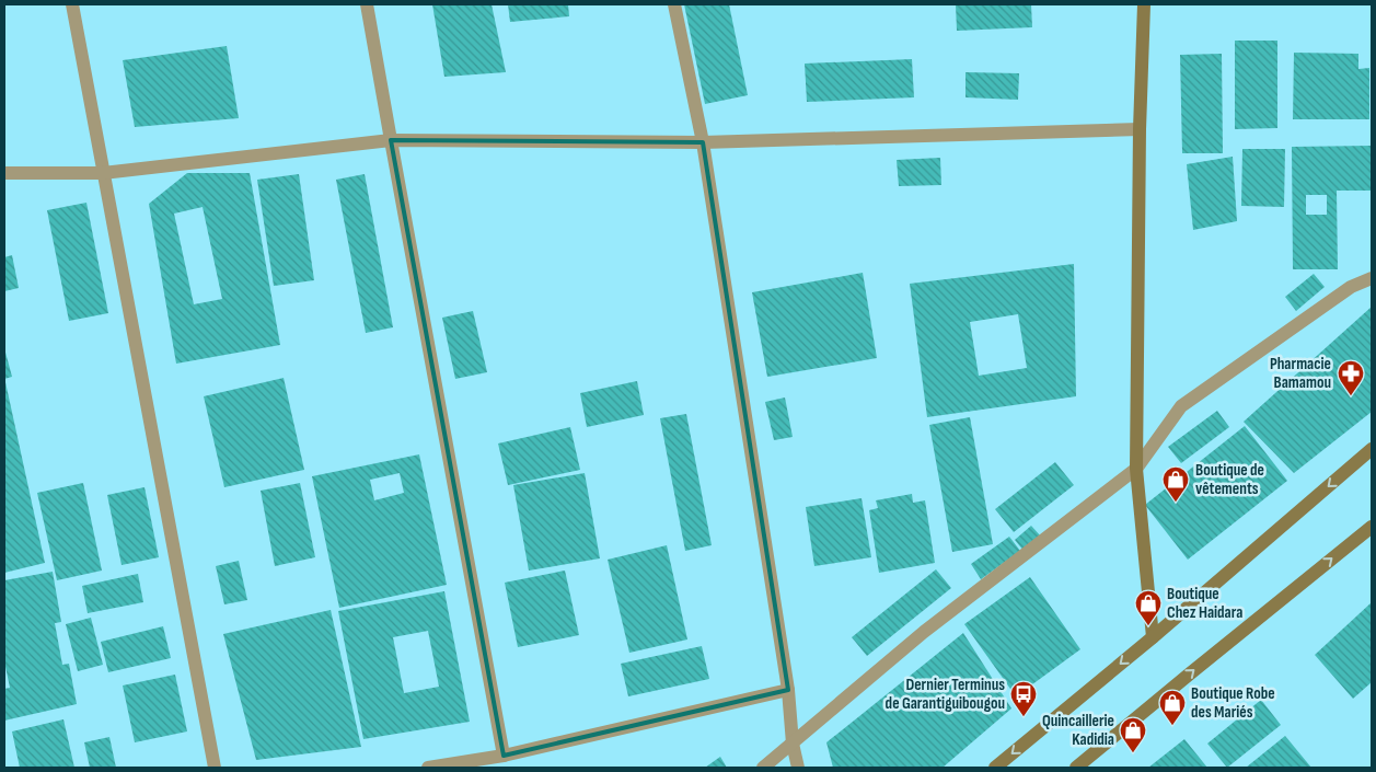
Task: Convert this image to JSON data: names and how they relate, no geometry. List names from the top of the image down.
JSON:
{
  "places": {
    "pharmacy": ["Pharmacie Bamamou"],
    "shop": [
      "Boutique de vêtements",
      "Boutique Chez Haidara",
      "Boutique Robe des Mariés",
      "Quincaillerie Kadidia"
    ],
    "bus stop": ["Dernier Terminus de Garantiguibougou"]
  }
}
